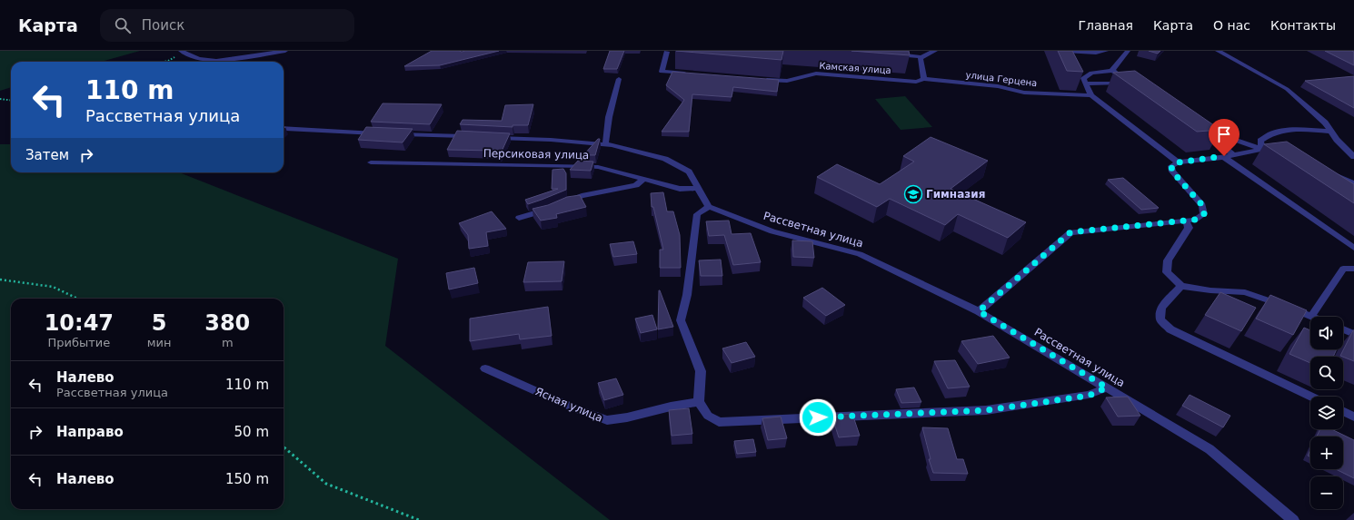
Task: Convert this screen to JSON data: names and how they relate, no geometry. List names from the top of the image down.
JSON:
{
  "streets": {
    "street": [
      "Камская улица",
      "улица Герцена",
      "Персиковая улица",
      "Рассветная улица",
      "Ясная улица"
    ]
  },
  "crossings": [
    ["Камская улица", "улица Герцена"]
  ],
  "places": {
    "school or university": ["Гимназия"]
  },
  "page": {
    "header": "Карта",
    "search": "Поиск",
    "nav": [
      "Главная",
      "Карта",
      "О нас",
      "Контакты"
    ],
    "turn": ["110 m", "Рассветная улица"],
    "then": "Затем",
    "eta": [
      "10:47",
      "Прибытие",
      "5",
      "мин",
      "380",
      "m"
    ],
    "map_buttons": ["+", "−"],
    "list": [
      {
        "name": "Налево",
        "note": "Рассветная улица",
        "value": "110 m"
      },
      {
        "name": "Направо",
        "value": "50 m"
      },
      {
        "name": "Налево",
        "value": "150 m"
      }
    ]
  }
}
